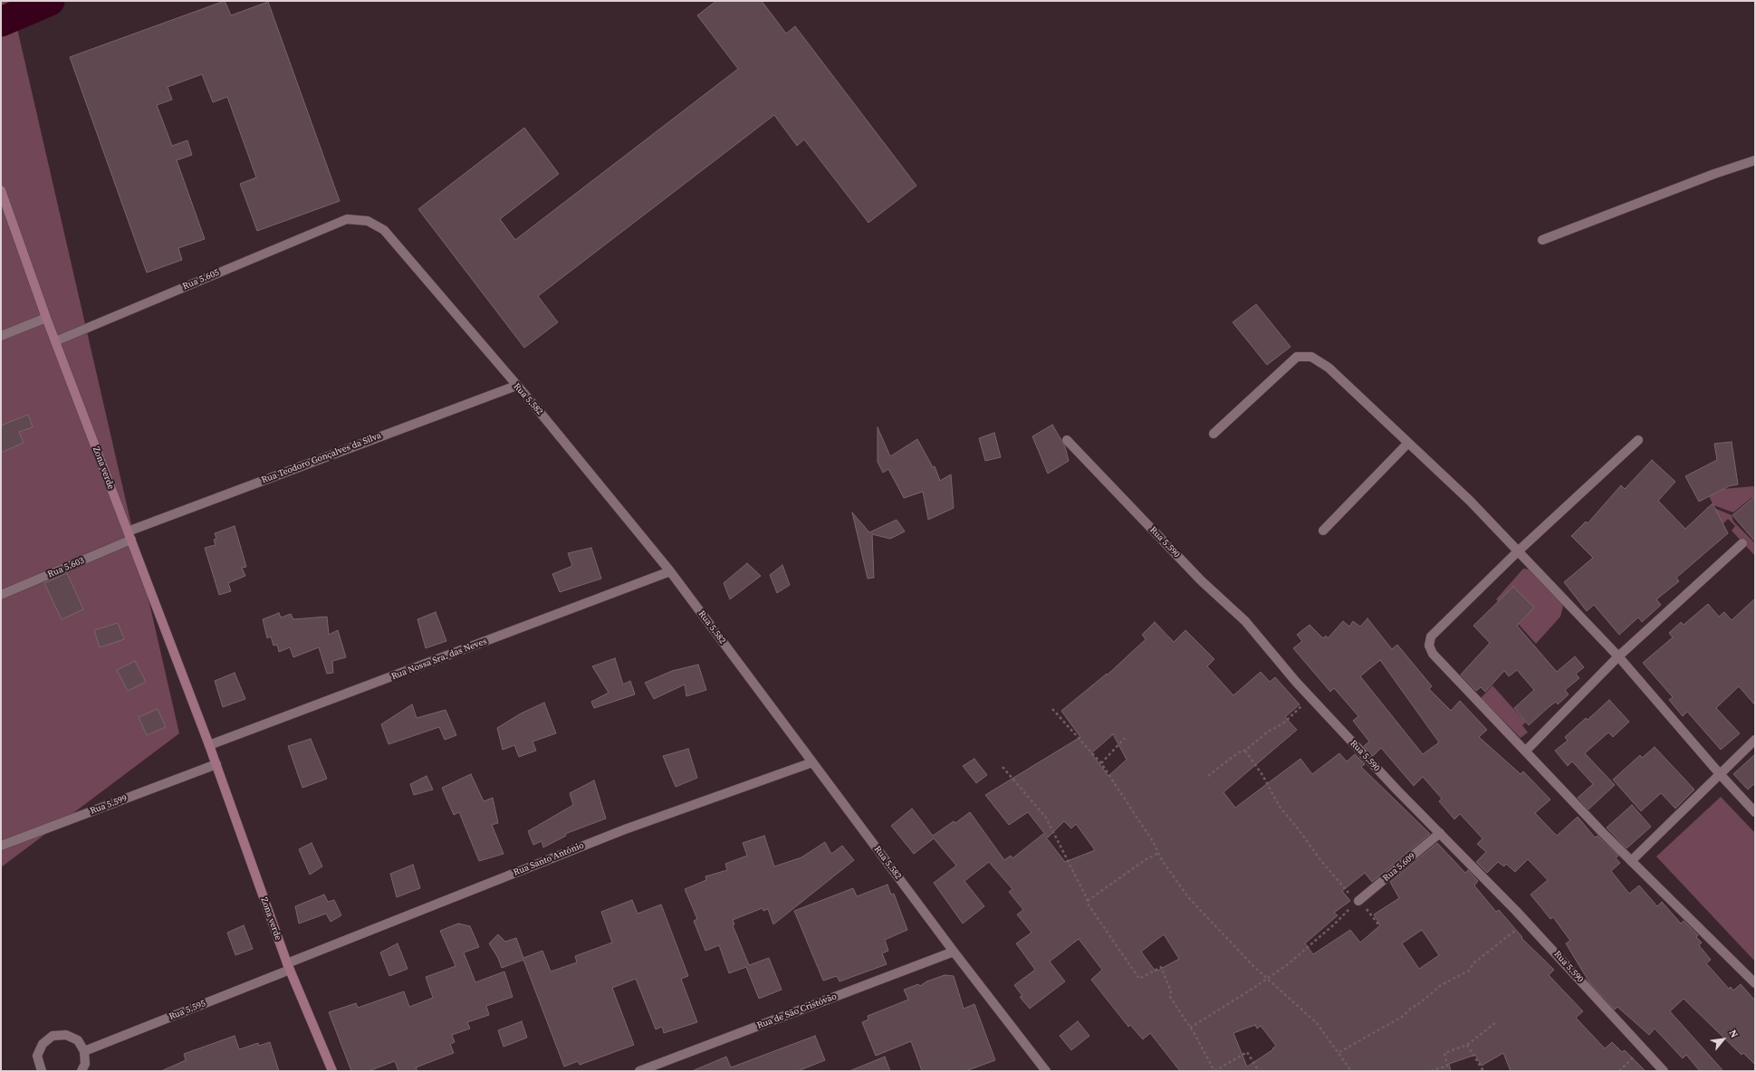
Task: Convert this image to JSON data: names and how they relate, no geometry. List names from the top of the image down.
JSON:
{
  "streets": {
    "street": [
      "Rua 5.605",
      "Rua 5.582",
      "Rua Teodoro Gonçalves da Silva",
      "Zona verde",
      "Rua 5.590",
      "Rua 5.603",
      "Rua Nossa Sra. das Neves",
      "Rua 5.599",
      "Rua Santo António",
      "Rua 5.609",
      "Rua 5.595",
      "Rua de São Cristóvão"
    ]
  },
  "crossings": [
    ["Rua 5.605", "Rua 5.582"],
    ["Rua 5.605", "Zona verde"],
    ["Rua 5.582", "Rua Teodoro Gonçalves da Silva"],
    ["Rua 5.582", "Rua Nossa Sra. das Neves"],
    ["Rua 5.582", "Rua Santo António"],
    ["Rua 5.582", "Rua de São Cristóvão"],
    ["Rua Teodoro Gonçalves da Silva", "Zona verde"],
    ["Rua Teodoro Gonçalves da Silva", "Rua 5.603"],
    ["Zona verde", "Rua 5.603"],
    ["Zona verde", "Rua Nossa Sra. das Neves"],
    ["Zona verde", "Rua 5.599"],
    ["Zona verde", "Rua Santo António"],
    ["Zona verde", "Rua 5.595"],
    ["Rua 5.590", "Rua 5.609"],
    ["Rua Santo António", "Rua 5.595"]
  ],
  "north": "top right"
}
